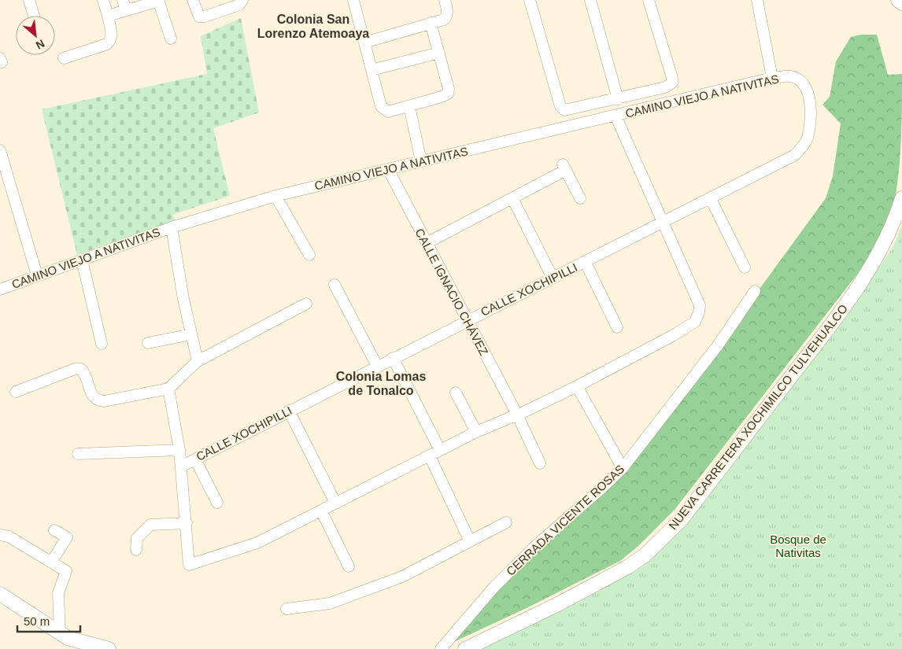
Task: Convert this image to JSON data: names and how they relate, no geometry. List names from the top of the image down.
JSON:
{
  "streets": {
    "main road": ["NUEVA CARRETERA XOCHIMILCO TULYEHUALCO"],
    "street": [
      "CAMINO VIEJO A NATIVITAS",
      "CALLE XOCHIPILLI",
      "CALLE IGNACIO CHÁVEZ",
      "CERRADA VICENTE ROSAS"
    ]
  },
  "crossings": [
    ["CAMINO VIEJO A NATIVITAS", "CALLE XOCHIPILLI"],
    ["CAMINO VIEJO A NATIVITAS", "CALLE IGNACIO CHÁVEZ"],
    ["CALLE XOCHIPILLI", "CALLE IGNACIO CHÁVEZ"]
  ],
  "districts": ["Colonia San Lorenzo Atemoaya", "Colonia Lomas de Tonalco"],
  "parks": ["Bosque de Nativitas"],
  "scale_bar": "50 m",
  "north": "bottom right"
}
